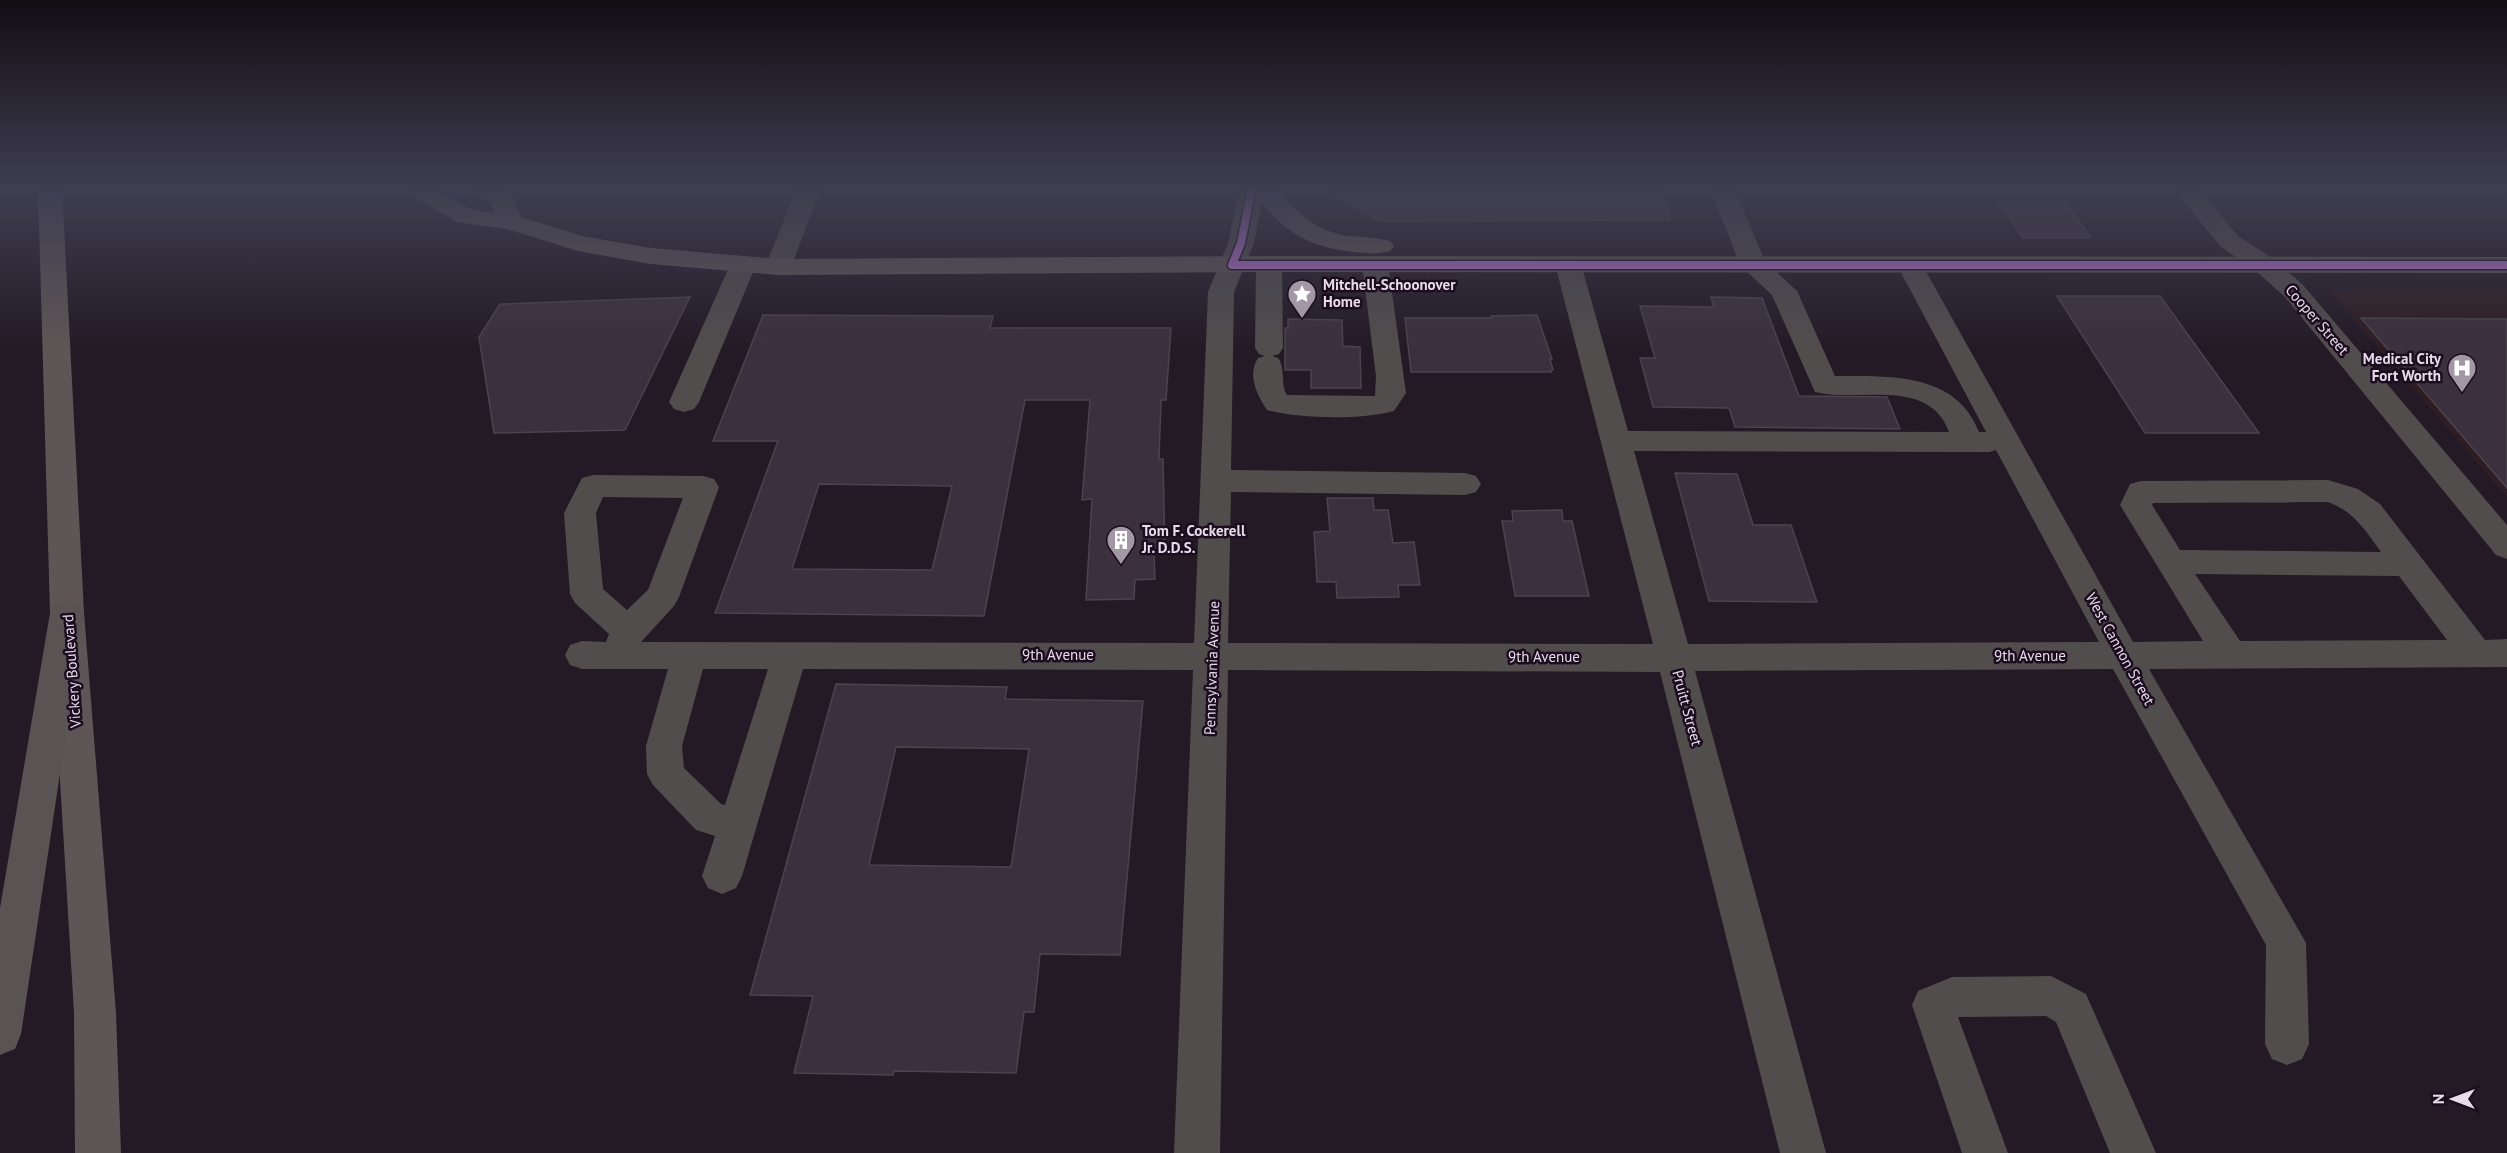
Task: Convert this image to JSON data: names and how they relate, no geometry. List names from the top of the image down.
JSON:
{
  "streets": {
    "main road": ["Vickery Boulevard"],
    "street": [
      "Cooper Street",
      "West Cannon Street",
      "9th Avenue",
      "Pennsylvania Avenue",
      "Pruitt Street"
    ]
  },
  "crossings": [
    ["West Cannon Street", "9th Avenue"],
    ["9th Avenue", "Pennsylvania Avenue"],
    ["9th Avenue", "Pruitt Street"]
  ],
  "places": {
    "place": ["Mitchell-Schoonover Home"],
    "hospital": ["Medical City Fort Worth"],
    "building": ["Tom F. Cockerell Jr. D.D.S."]
  },
  "north": "left"
}
